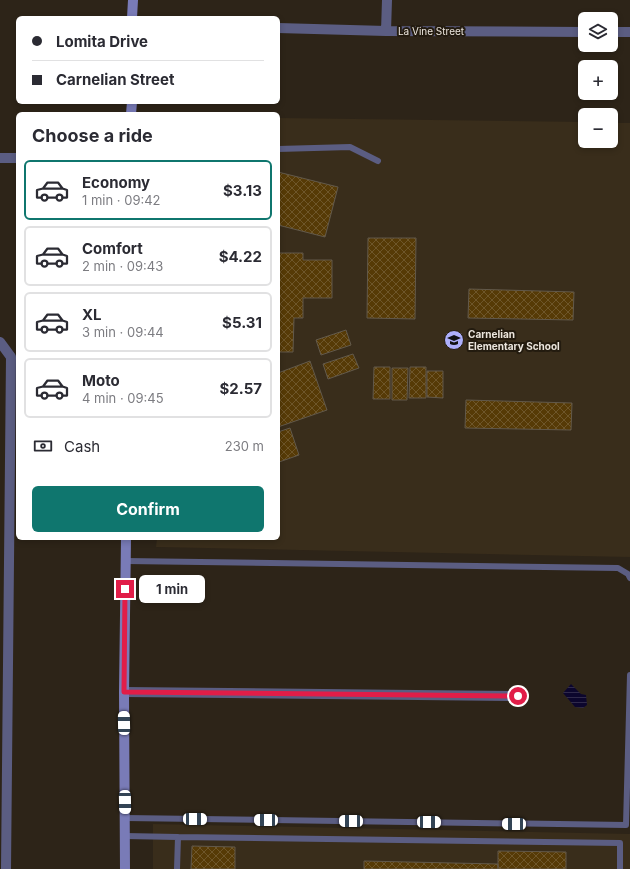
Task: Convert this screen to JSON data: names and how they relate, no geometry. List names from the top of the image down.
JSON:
{
  "streets": {
    "street": ["La Vine Street"]
  },
  "places": {
    "school or university": ["Carnelian Elementary School"]
  },
  "page": {
    "map_buttons": ["+", "−"],
    "banner": ["Lomita Drive", "Carnelian Street"],
    "heading": "Choose a ride",
    "list": [
      {
        "name": "Economy",
        "note": "1 min · 09:42",
        "value": "$3.13"
      },
      {
        "name": "Comfort",
        "note": "2 min · 09:43",
        "value": "$4.22"
      },
      {
        "name": "XL",
        "note": "3 min · 09:44",
        "value": "$5.31"
      },
      {
        "name": "Moto",
        "note": "4 min · 09:45",
        "value": "$2.57"
      }
    ],
    "pay": ["Cash", "230 m"],
    "buttons": "Confirm",
    "bubble": "1 min"
  }
}
